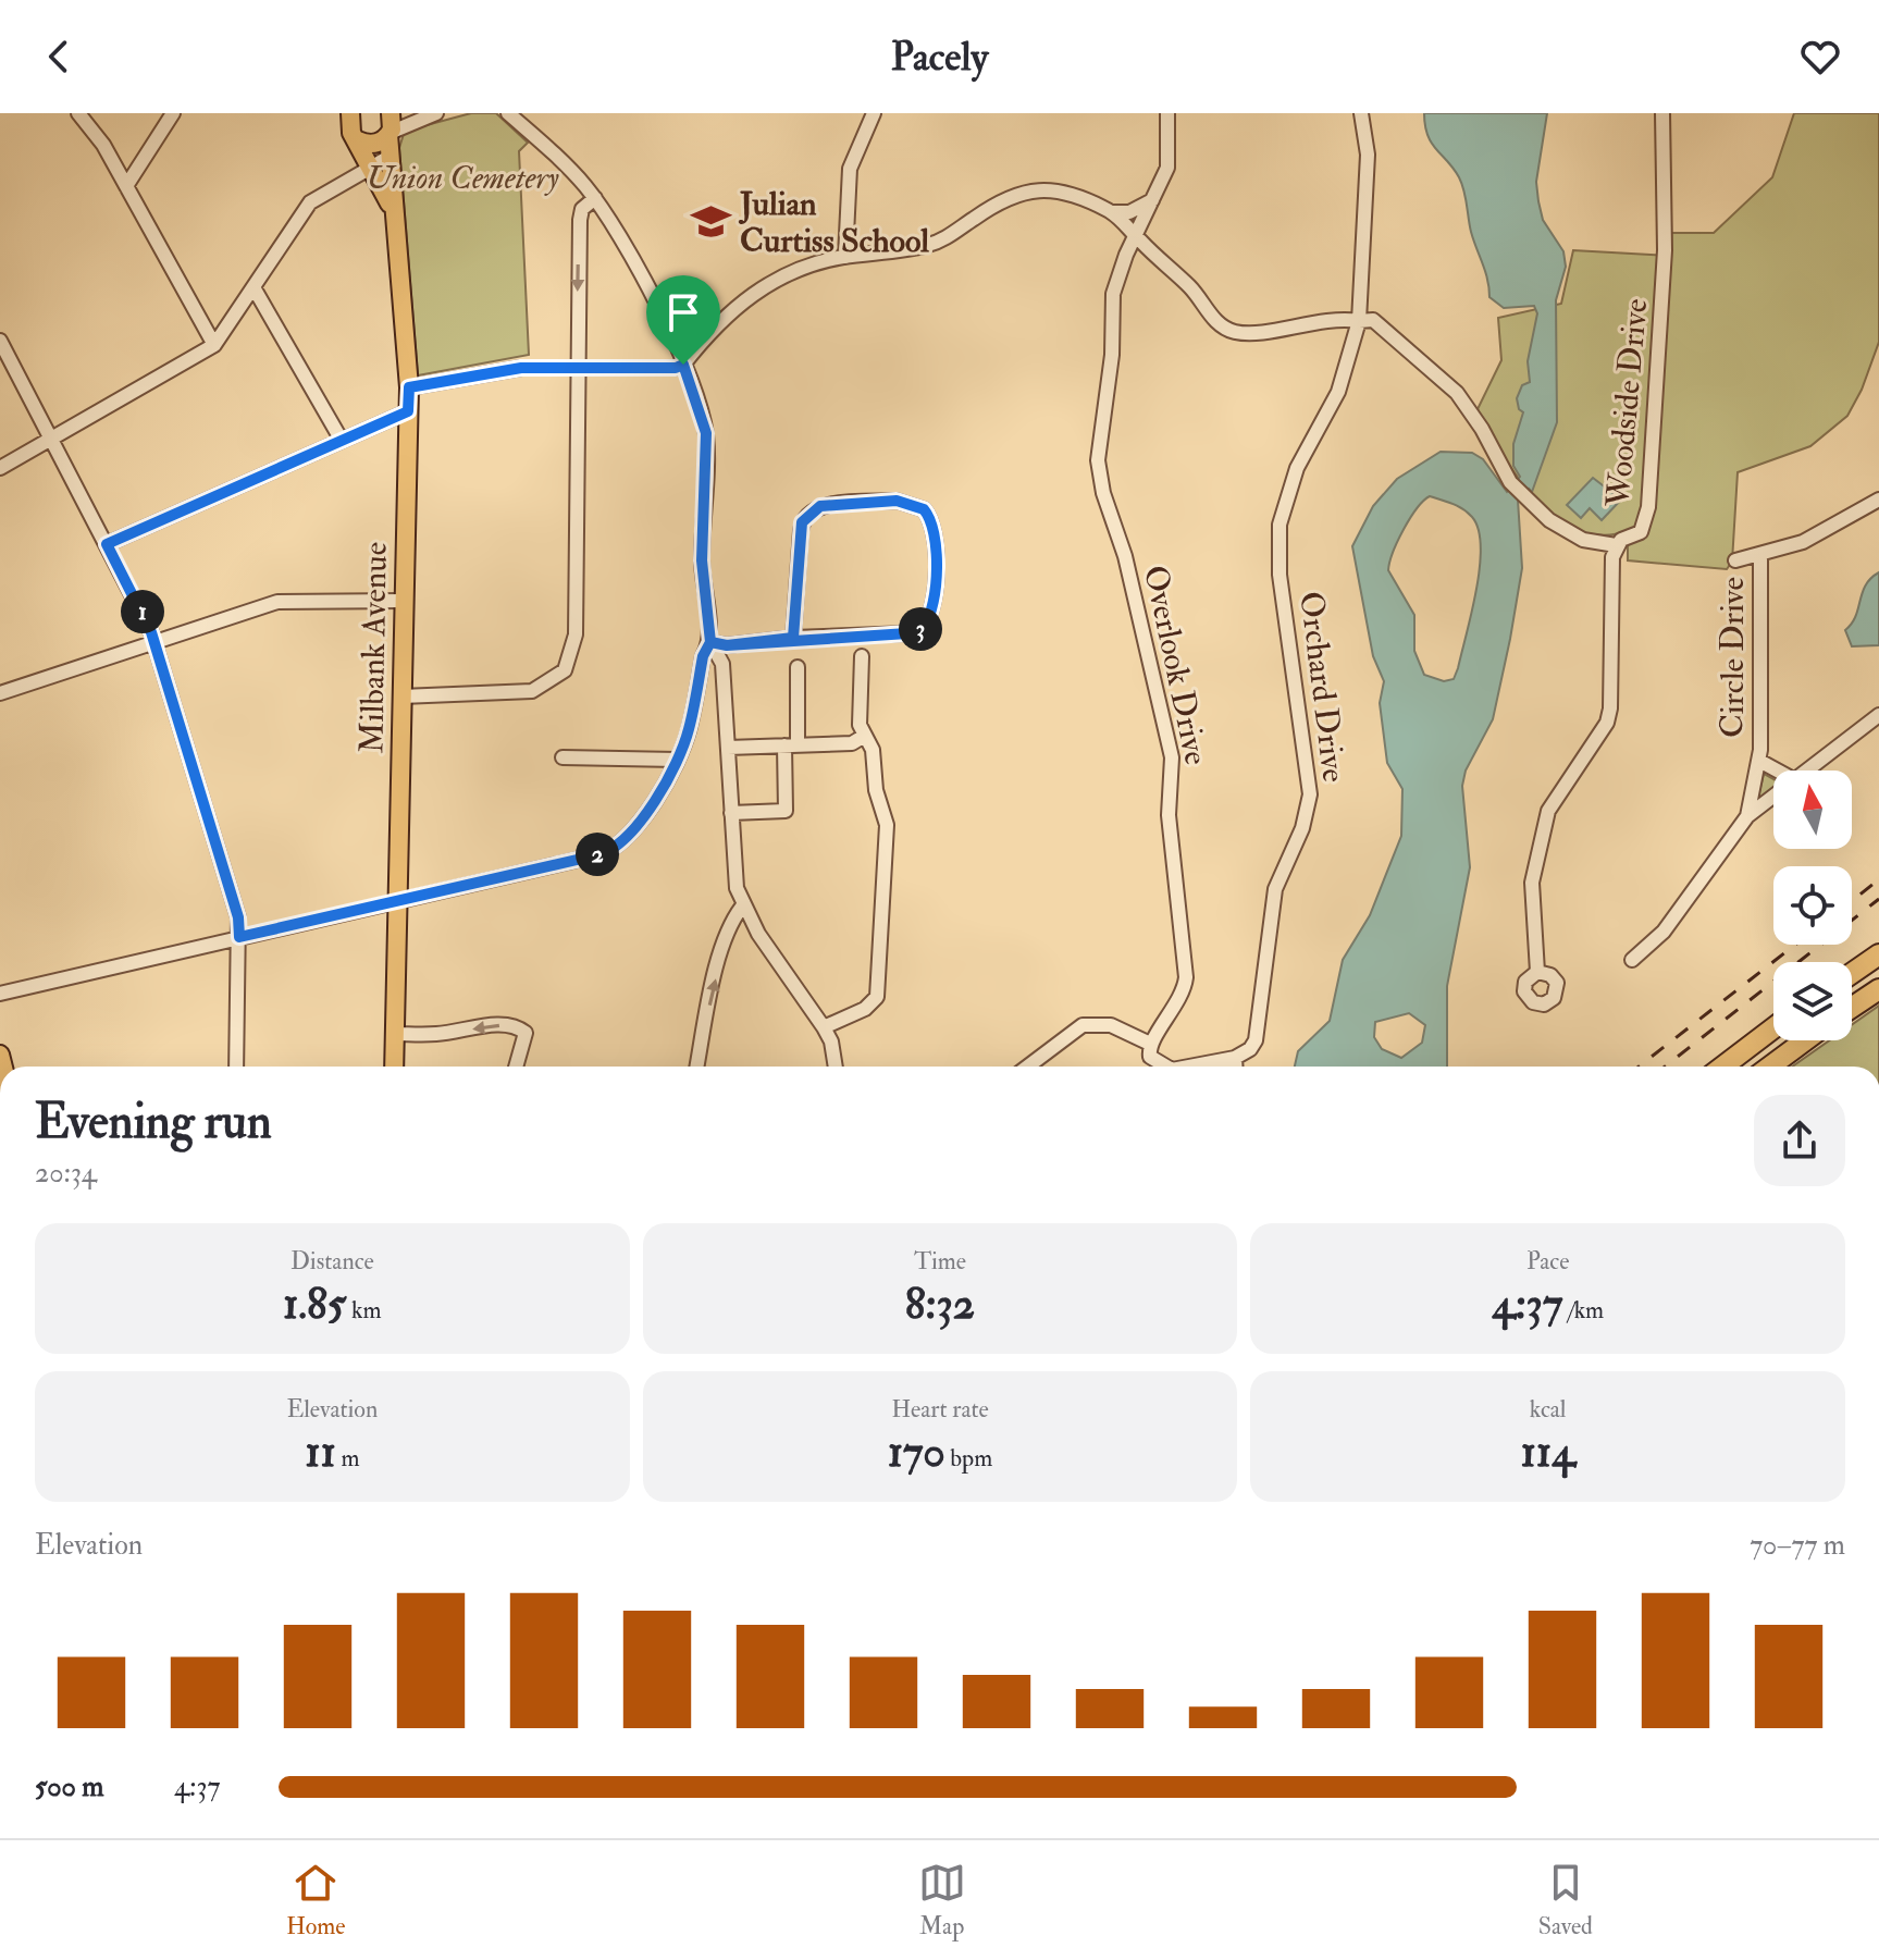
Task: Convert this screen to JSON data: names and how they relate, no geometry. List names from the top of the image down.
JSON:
{
  "streets": {
    "main road": ["Milbank Avenue"],
    "street": [
      "Woodside Drive",
      "Circle Drive",
      "Overlook Drive",
      "Orchard Drive"
    ]
  },
  "parks": ["Union Cemetery"],
  "places": {
    "school or university": ["Julian Curtiss School"]
  },
  "north": "top",
  "page": {
    "header": "Pacely",
    "pins": ["1", "3", "2"],
    "heading": ["Evening run", "20:34"],
    "stats": [
      ["Distance", "1.85 km"],
      ["Time", "8:32"],
      ["Pace", "4:37 /km"],
      ["Elevation", "11 m"],
      ["Heart rate", "170 bpm"],
      ["kcal", "114"]
    ],
    "chart": ["Elevation", "70–77 m"],
    "list": [
      {
        "name": "500 m",
        "note": "4:37"
      }
    ],
    "tabs": ["Home", "Map", "Saved"]
  }
}
